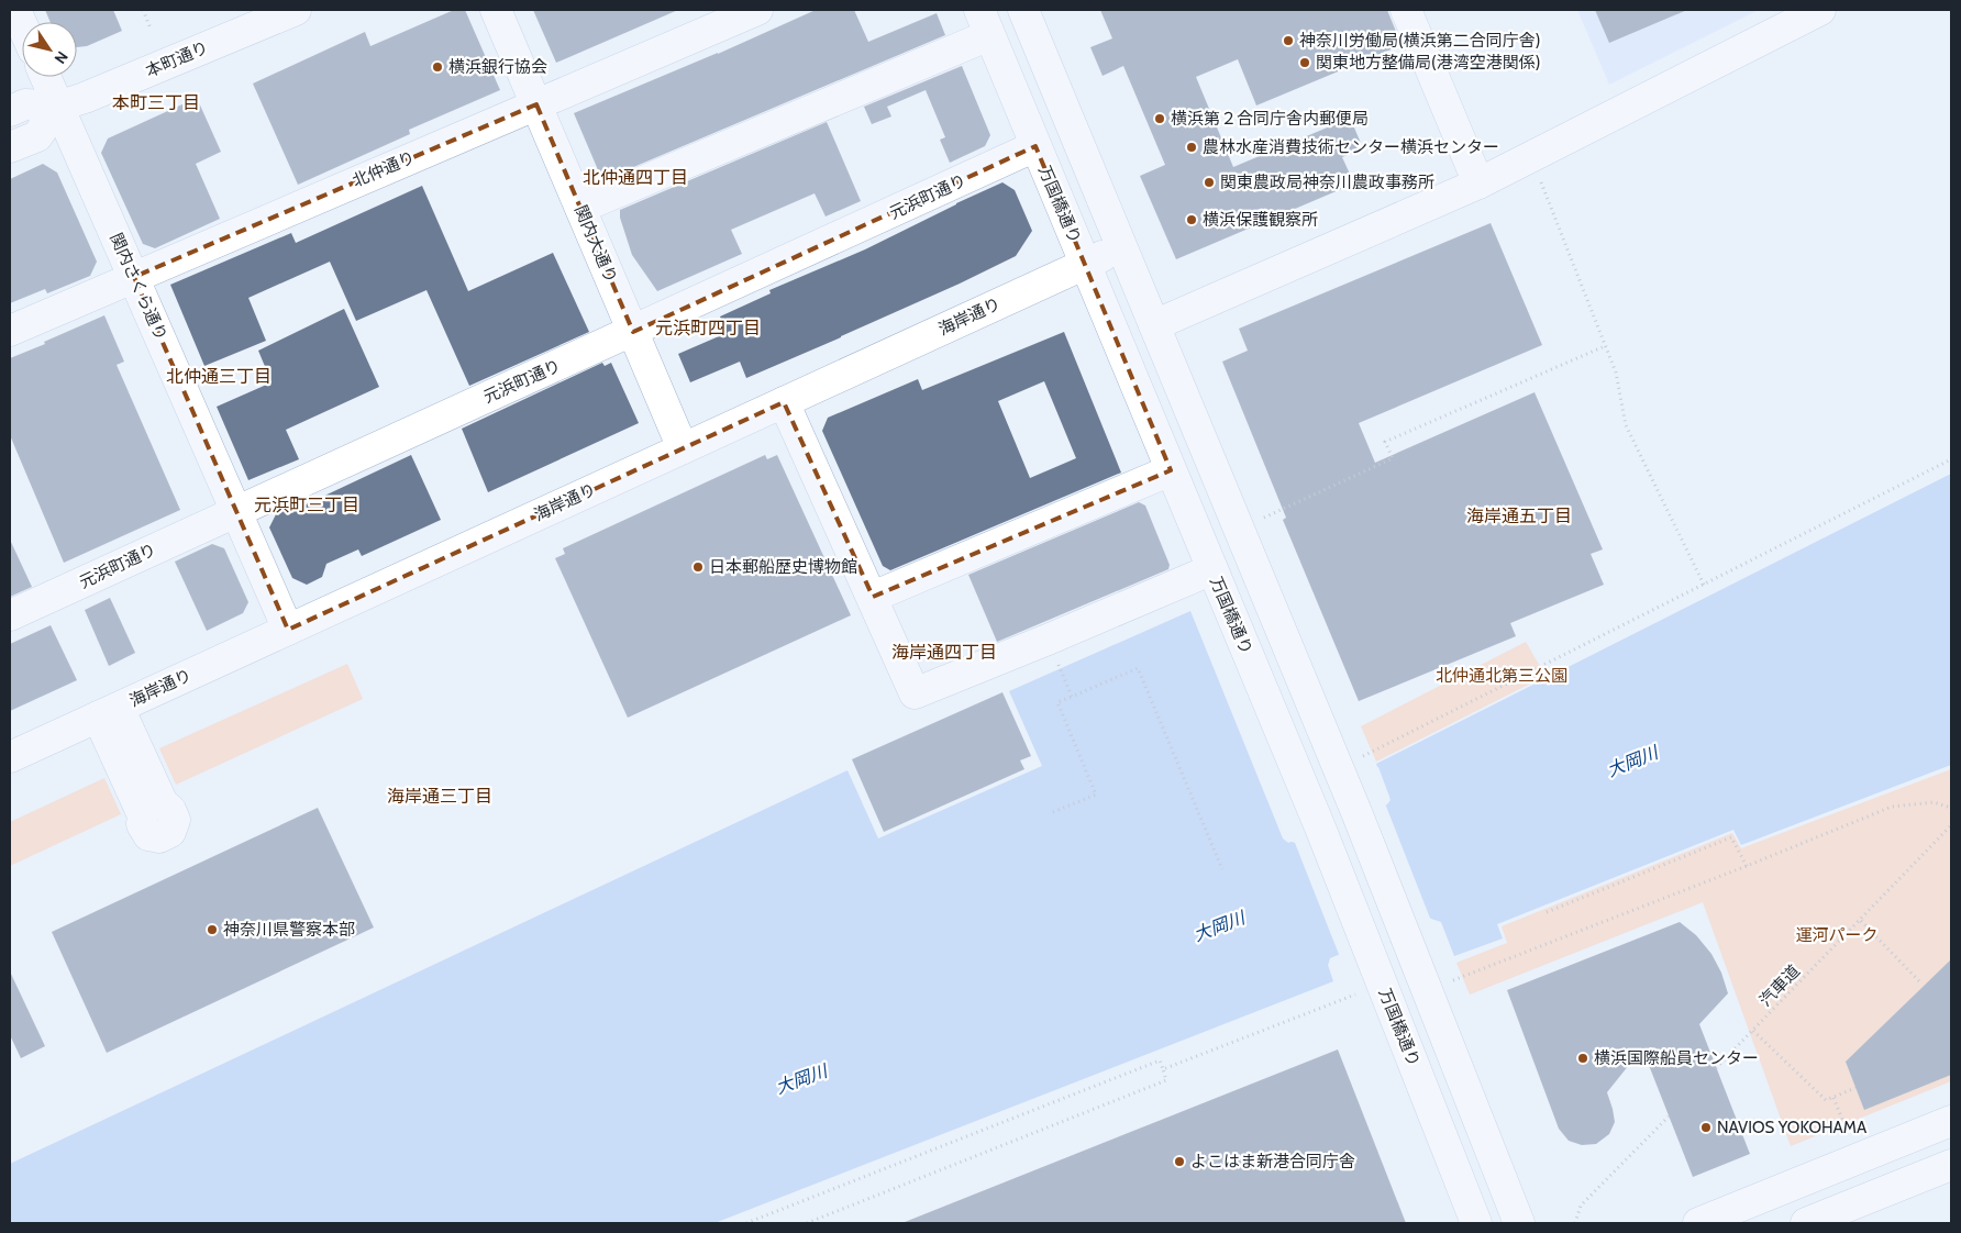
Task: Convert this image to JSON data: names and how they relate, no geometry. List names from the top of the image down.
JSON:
{
  "streets": {
    "main road": [
      "本町通り",
      "北仲通り",
      "元浜町通り",
      "万国橋通り",
      "関内大通り",
      "関内さくら通り",
      "海岸通り"
    ],
    "path": ["汽車道"]
  },
  "crossings": [
    ["本町通り", "関内さくら通り"],
    ["北仲通り", "関内大通り"],
    ["北仲通り", "関内さくら通り"],
    ["元浜町通り", "万国橋通り"],
    ["元浜町通り", "関内大通り"],
    ["元浜町通り", "関内さくら通り"],
    ["万国橋通り", "海岸通り"],
    ["関内大通り", "海岸通り"],
    ["関内さくら通り", "海岸通り"]
  ],
  "districts": [
    "本町三丁目",
    "北仲通四丁目",
    "元浜町四丁目",
    "北仲通三丁目",
    "元浜町三丁目",
    "海岸通五丁目",
    "海岸通四丁目",
    "海岸通三丁目"
  ],
  "water": ["大岡川"],
  "parks": ["北仲通北第三公園", "運河パーク"],
  "places": [
    "神奈川労働局(横浜第二合同庁舎)",
    "関東地方整備局(港湾空港関係)",
    "横浜銀行協会",
    "横浜第２合同庁舎内郵便局",
    "農林水産消費技術センター横浜センター",
    "関東農政局神奈川農政事務所",
    "横浜保護観察所",
    "日本郵船歴史博物館",
    "神奈川県警察本部",
    "横浜国際船員センター",
    "NAVIOS YOKOHAMA",
    "よこはま新港合同庁舎"
  ],
  "north": "bottom right"
}
